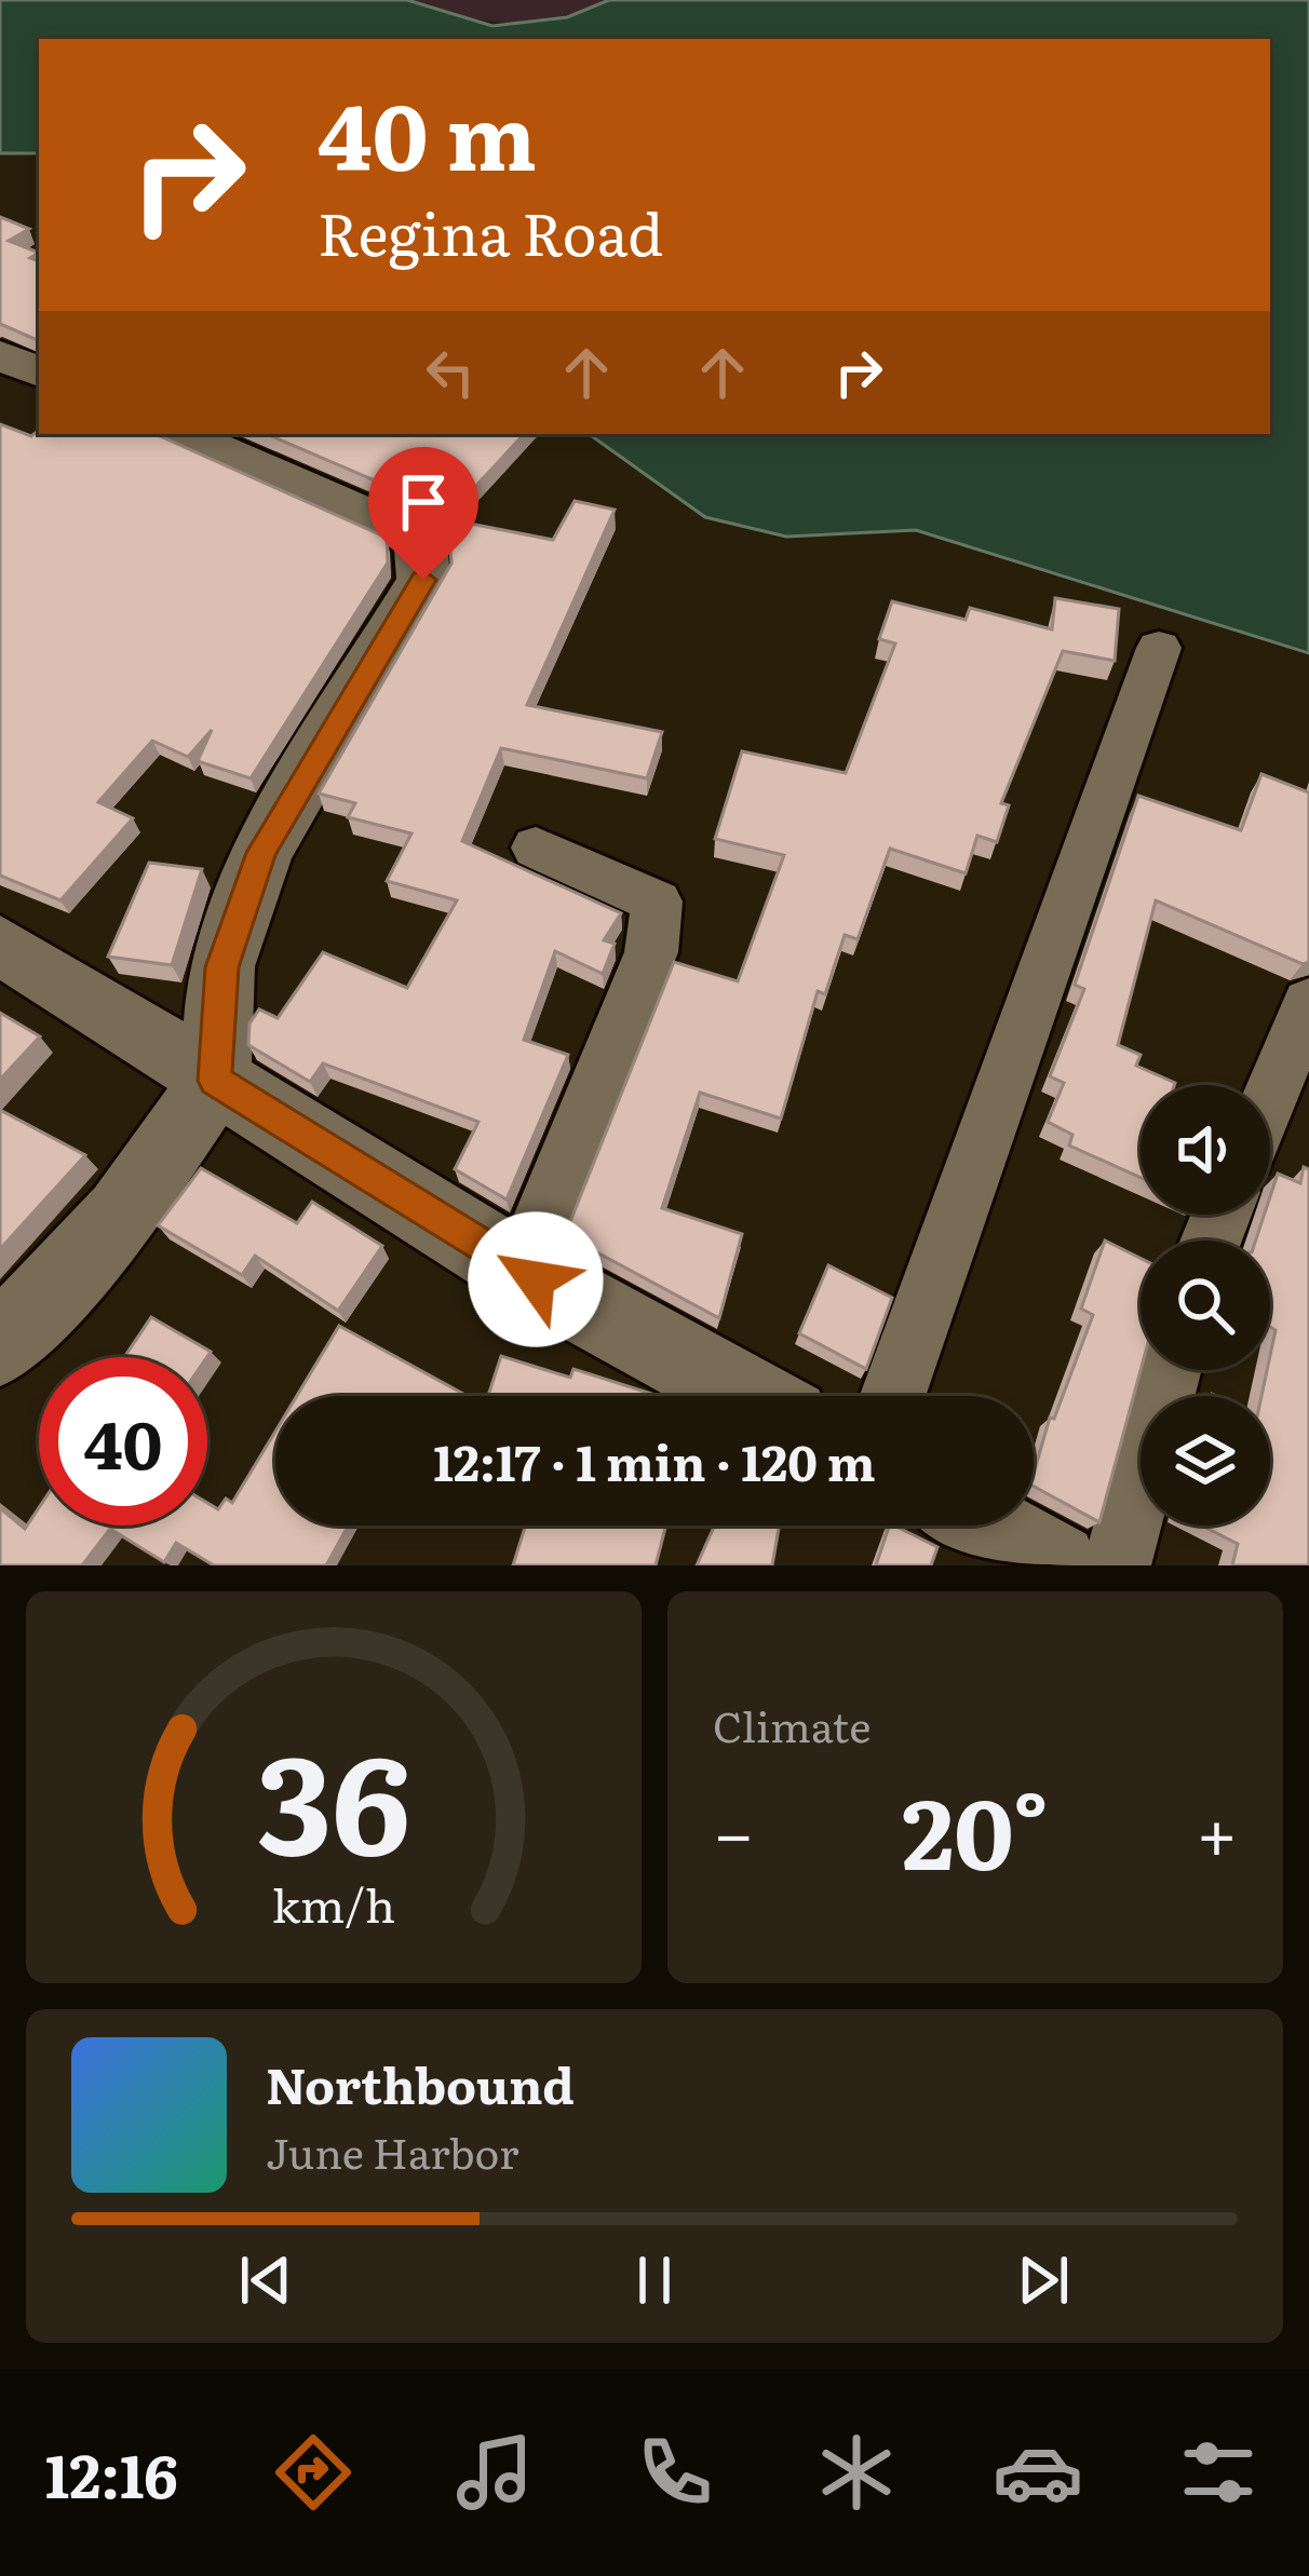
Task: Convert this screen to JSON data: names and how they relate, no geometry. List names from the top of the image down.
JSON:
{
  "page": {
    "turn": ["40 m", "Regina Road"],
    "limit": "40",
    "trip": "12:17 · 1 min · 120 m",
    "tile": "Climate",
    "heat": ["−", "20°", "+"],
    "song": ["Northbound", "June Harbor"],
    "tabs": "12:16",
    "gauge": ["36", "km/h"]
  }
}
